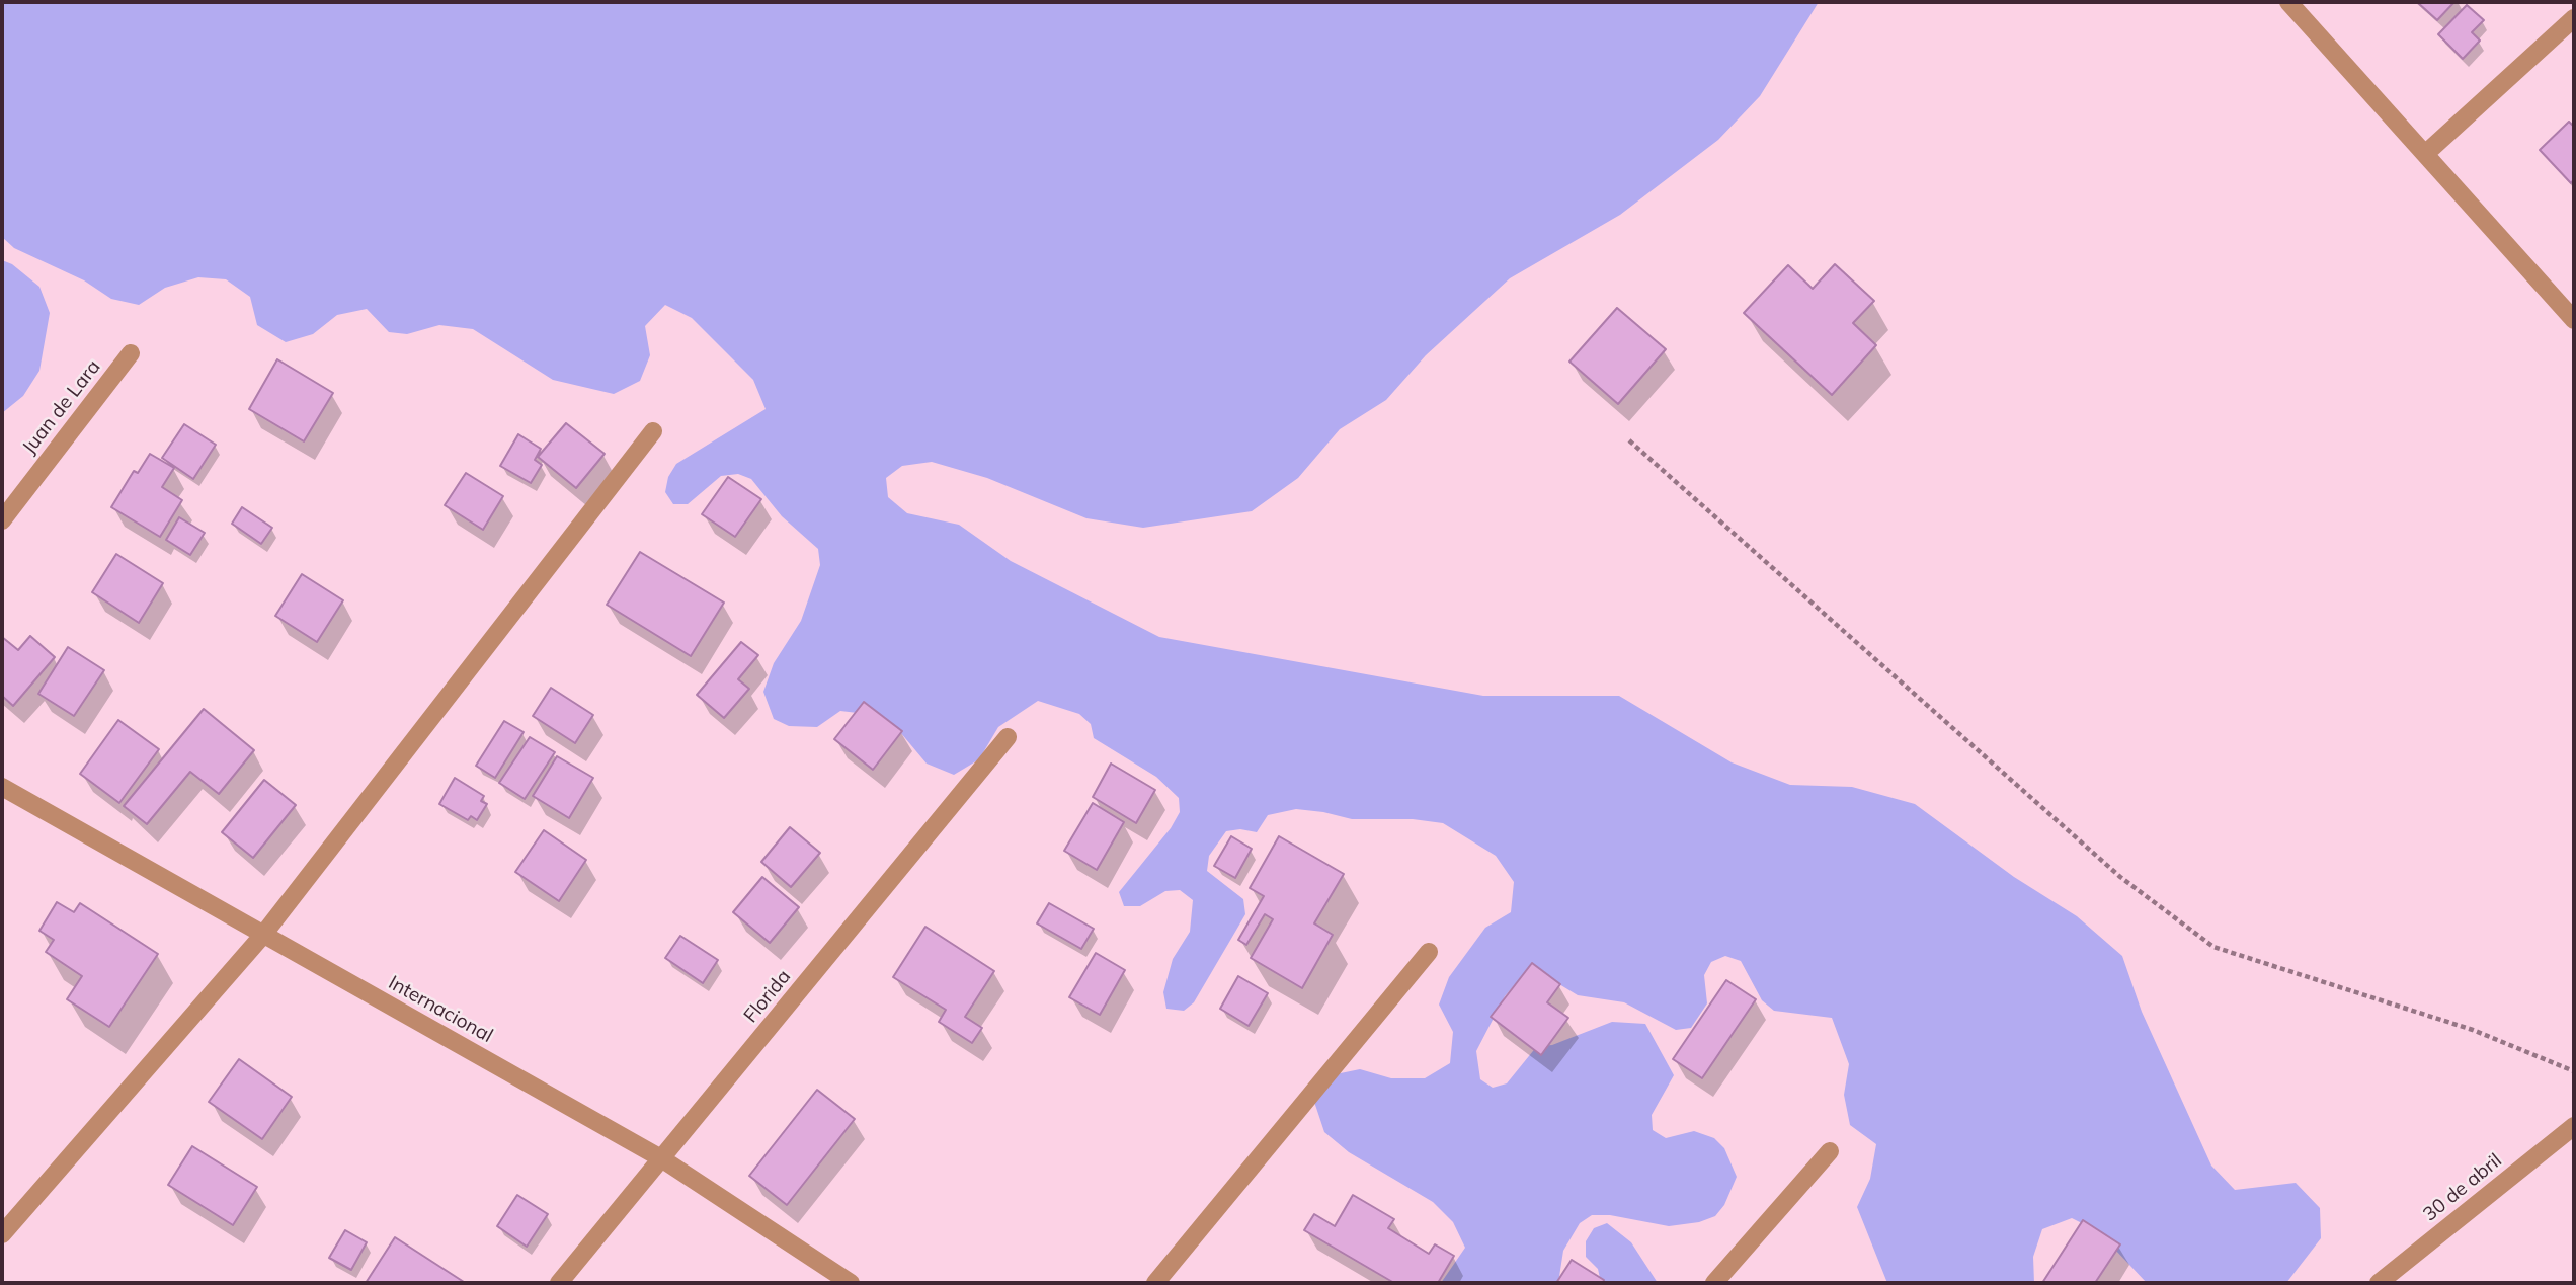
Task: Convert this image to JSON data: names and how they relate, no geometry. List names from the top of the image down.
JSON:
{
  "streets": {
    "street": [
      "Juan de Lara",
      "Florida",
      "Internacional",
      "30 de abril"
    ]
  },
  "crossings": [
    ["Florida", "Internacional"]
  ]
}
